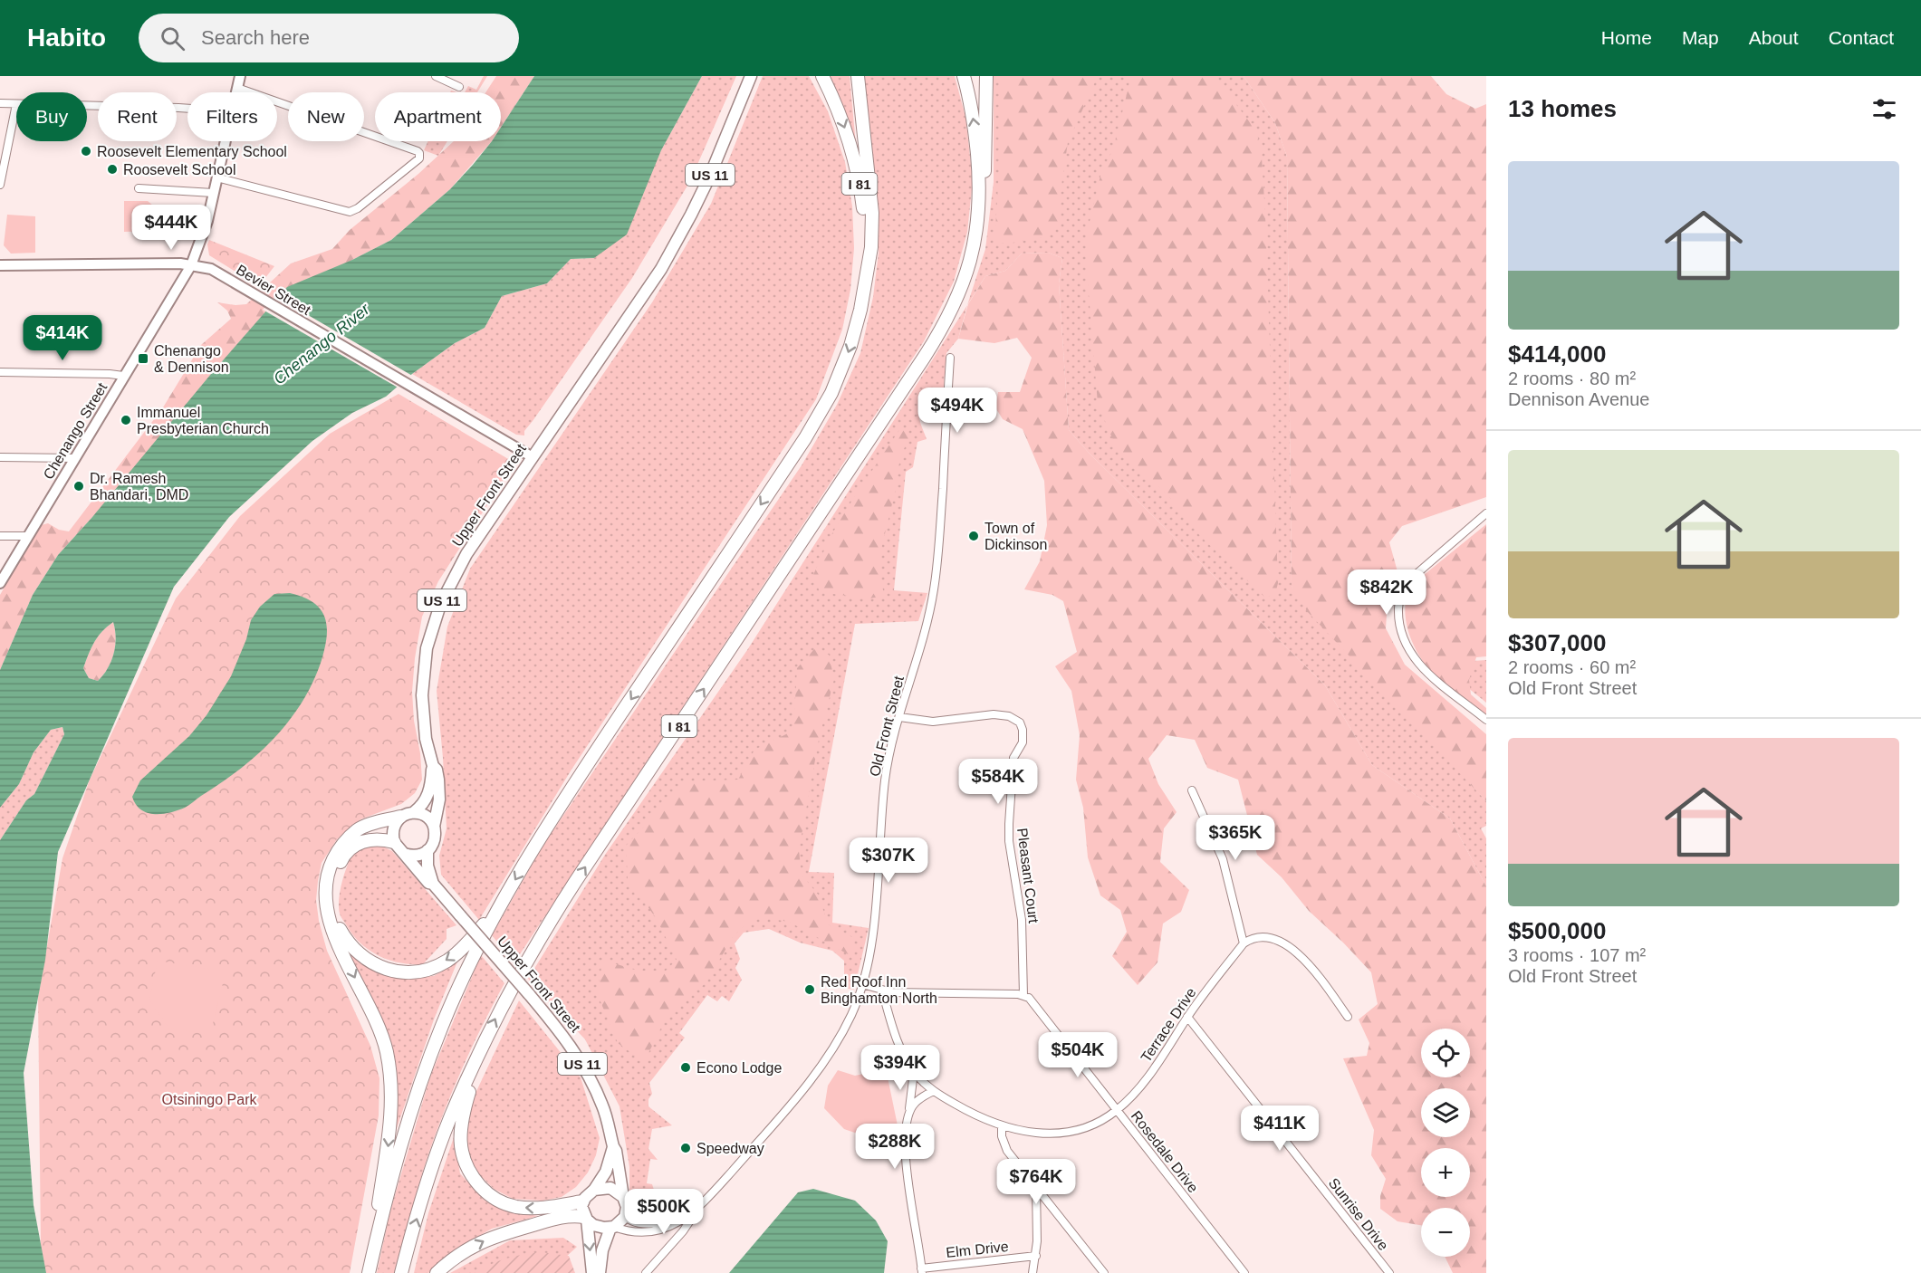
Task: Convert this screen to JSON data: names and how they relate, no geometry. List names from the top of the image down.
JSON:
{
  "streets": {
    "highway": ["I 81"],
    "main road": [
      "US 11",
      "Bevier Street",
      "Chenango Street",
      "Upper Front Street"
    ],
    "street": [
      "Old Front Street",
      "Pleasant Court",
      "Terrace Drive",
      "Rosedale Drive",
      "Sunrise Drive",
      "Elm Drive"
    ]
  },
  "crossings": [
    ["Bevier Street", "Chenango Street"],
    ["Bevier Street", "Upper Front Street"],
    ["Upper Front Street", "Old Front Street"],
    ["Old Front Street", "Pleasant Court"],
    ["Pleasant Court", "Rosedale Drive"],
    ["Terrace Drive", "Rosedale Drive"],
    ["Terrace Drive", "Sunrise Drive"]
  ],
  "water": ["Chenango River"],
  "parks": ["Otsiningo Park"],
  "places": {
    "other": [
      "Roosevelt Elementary School",
      "Roosevelt School",
      "Immanuel Presbyterian Church",
      "Dr. Ramesh Bhandari, DMD",
      "Town of Dickinson",
      "Red Roof Inn Binghamton North",
      "Econo Lodge",
      "Speedway"
    ],
    "transit": ["Chenango & Dennison"]
  },
  "page": {
    "header": "Habito",
    "search": "Search here",
    "nav": [
      "Home",
      "Map",
      "About",
      "Contact"
    ],
    "heading": "13 homes",
    "chip": [
      "Buy",
      "Rent",
      "Filters",
      "New",
      "Apartment"
    ],
    "list": [
      {
        "name": "$414,000",
        "note": "2 rooms · 80 m² · Dennison Avenue"
      },
      {
        "name": "$307,000",
        "note": "2 rooms · 60 m² · Old Front Street"
      },
      {
        "name": "$500,000",
        "note": "3 rooms · 107 m² · Old Front Street"
      }
    ],
    "price": [
      "$444K",
      "$414K",
      "$494K",
      "$842K",
      "$584K",
      "$365K",
      "$307K",
      "$504K",
      "$394K",
      "$411K",
      "$288K",
      "$764K",
      "$500K"
    ],
    "map_buttons": ["+", "−"]
  }
}
